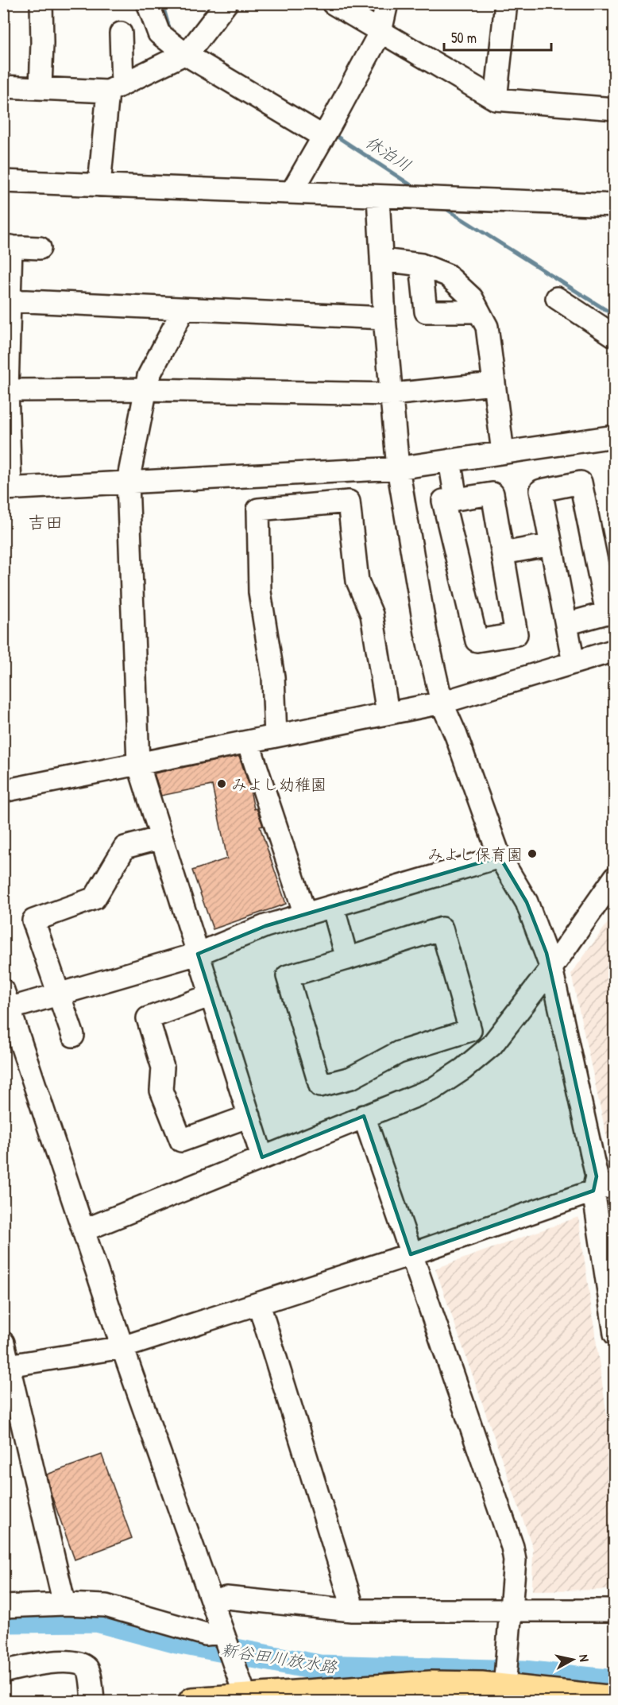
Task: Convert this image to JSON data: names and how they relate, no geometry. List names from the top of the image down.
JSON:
{
  "districts": ["吉田"],
  "water": ["休泊川", "新谷田川放水路"],
  "places": ["みよし幼稚園", "みよし保育園"],
  "scale_bar": "50 m",
  "north": "right"
}
